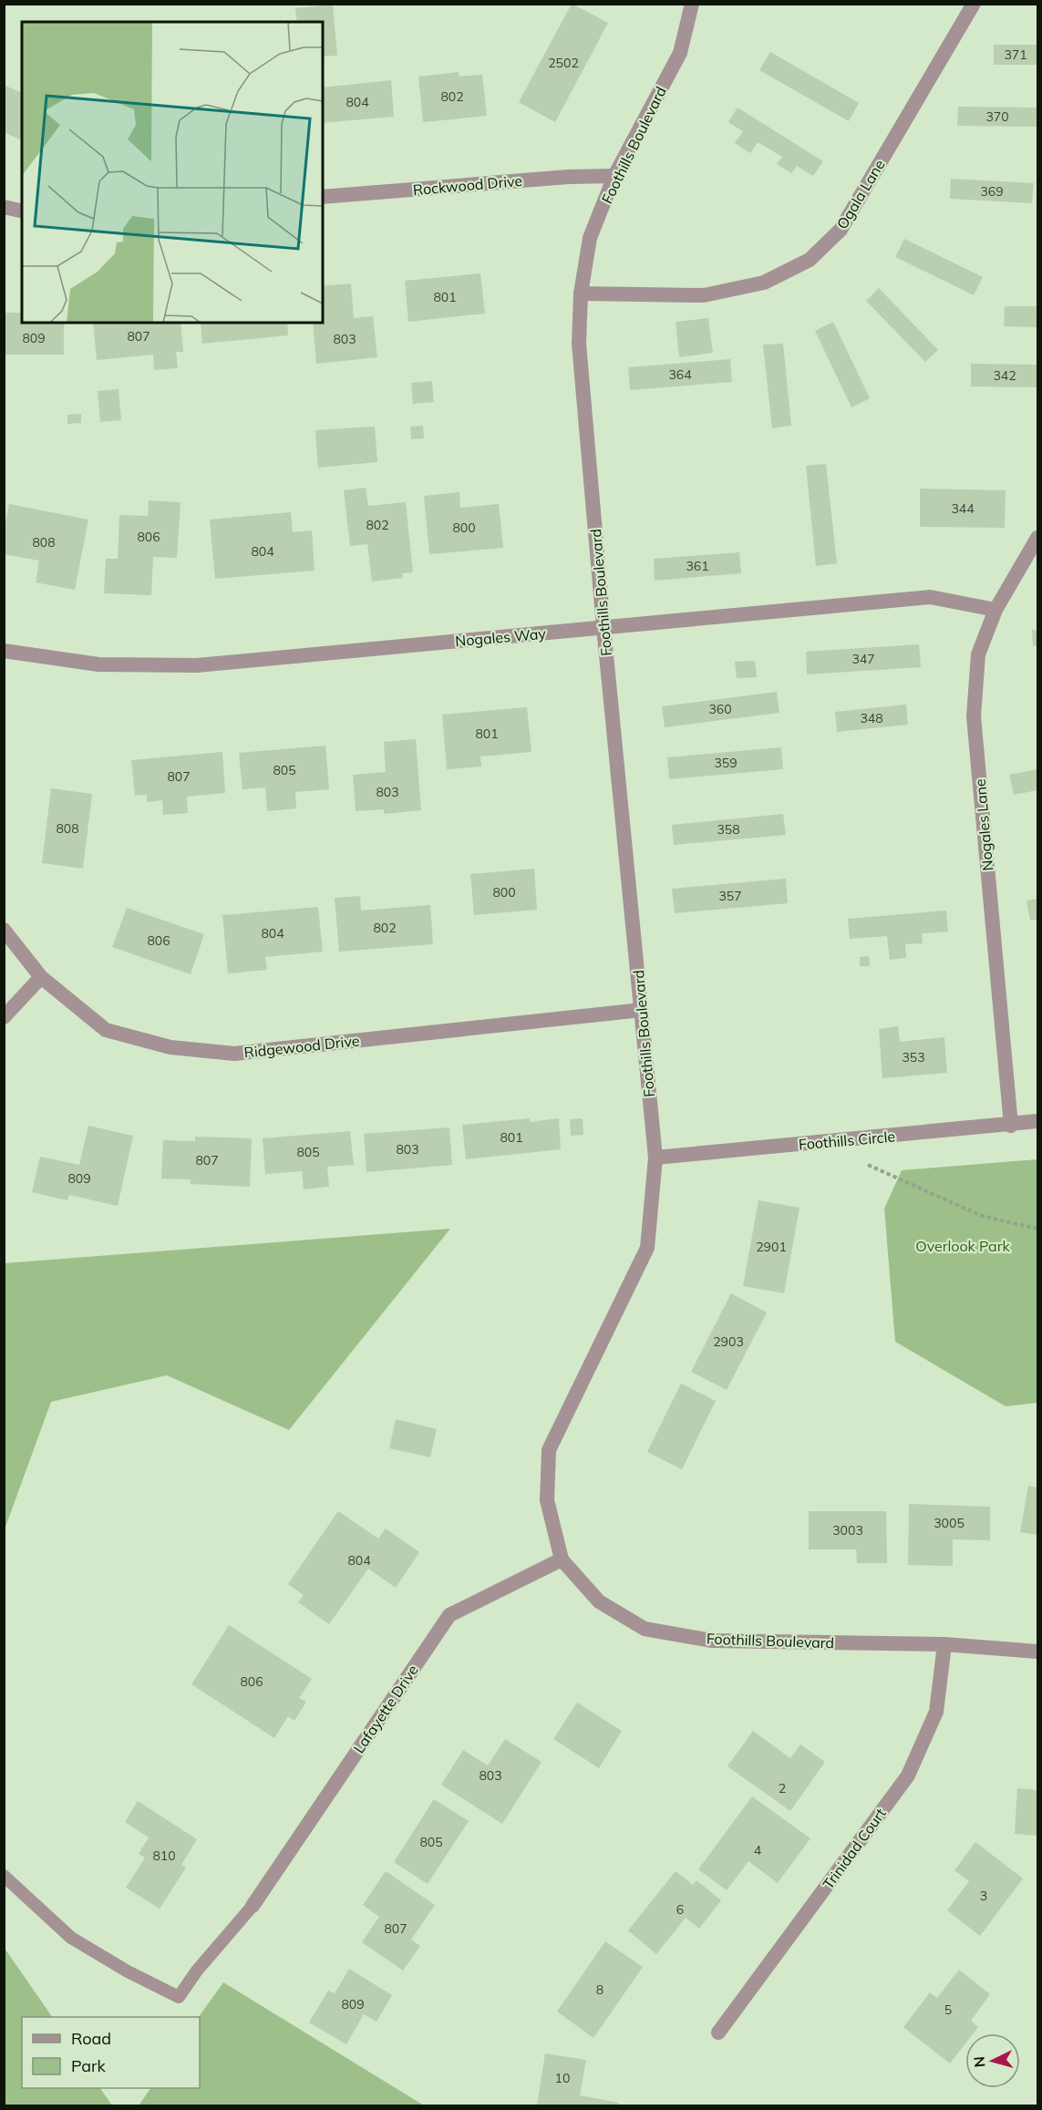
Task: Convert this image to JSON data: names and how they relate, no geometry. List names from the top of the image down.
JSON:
{
  "streets": {
    "street": [
      "Foothills Boulevard",
      "Rockwood Drive",
      "Ogala Lane",
      "Nogales Way",
      "Nogales Lane",
      "Ridgewood Drive",
      "Foothills Circle",
      "Lafayette Drive",
      "Trinidad Court"
    ]
  },
  "crossings": [
    ["Foothills Boulevard", "Rockwood Drive"],
    ["Foothills Boulevard", "Ogala Lane"],
    ["Foothills Boulevard", "Nogales Way"],
    ["Foothills Boulevard", "Ridgewood Drive"],
    ["Foothills Boulevard", "Foothills Circle"],
    ["Foothills Boulevard", "Lafayette Drive"],
    ["Foothills Boulevard", "Trinidad Court"],
    ["Nogales Way", "Nogales Lane"],
    ["Nogales Lane", "Foothills Circle"]
  ],
  "parks": ["Overlook Park"],
  "house_numbers": [
    "371",
    "2502",
    "802",
    "804",
    "370",
    "369",
    "801",
    "807",
    "809",
    "803",
    "364",
    "342",
    "344",
    "802",
    "800",
    "806",
    "808",
    "804",
    "361",
    "347",
    "360",
    "348",
    "801",
    "359",
    "805",
    "807",
    "803",
    "808",
    "358",
    "800",
    "357",
    "802",
    "804",
    "806",
    "353",
    "801",
    "803",
    "805",
    "807",
    "809",
    "2901",
    "2903",
    "3005",
    "3003",
    "804",
    "806",
    "803",
    "2",
    "805",
    "4",
    "810",
    "3",
    "6",
    "807",
    "8",
    "809",
    "5",
    "10"
  ],
  "legend": ["Road", "Park"],
  "north": "left"
}
